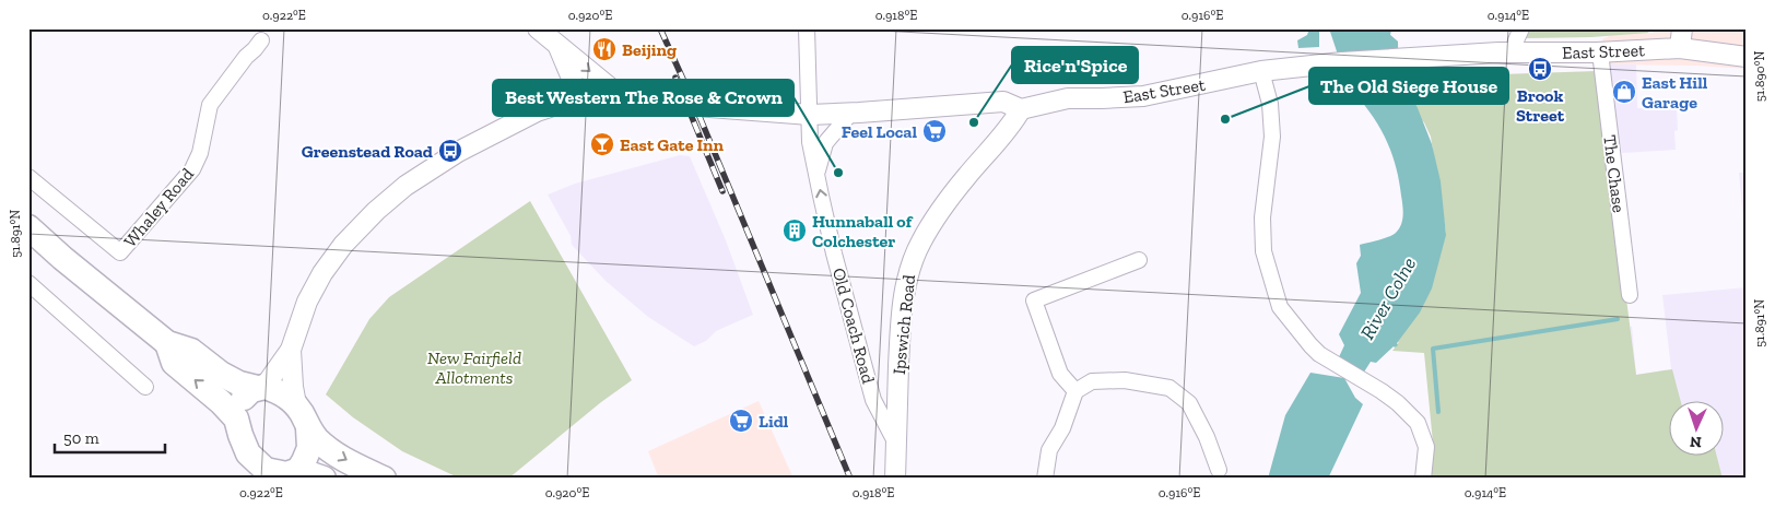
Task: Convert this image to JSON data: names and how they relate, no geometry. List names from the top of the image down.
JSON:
{
  "streets": {
    "street": [
      "East Street",
      "The Chase",
      "Whaley Road",
      "Ipswich Road",
      "Old Coach Road"
    ]
  },
  "crossings": [
    ["East Street", "The Chase"],
    ["East Street", "Ipswich Road"],
    ["East Street", "Old Coach Road"],
    ["Ipswich Road", "Old Coach Road"]
  ],
  "one_way": ["Old Coach Road"],
  "water": ["River Colne"],
  "parks": ["New Fairfield Allotments"],
  "places": {
    "restaurant": ["Beijing"],
    "bus stop": ["Brook Street", "Greenstead Road"],
    "shop": ["East Hill Garage"],
    "other": ["The Old Siege House", "Rice'n'Spice", "Best Western The Rose & Crown"],
    "supermarket": ["Feel Local", "Lidl"],
    "bar": ["East Gate Inn"],
    "building": ["Hunnaball of Colchester"]
  },
  "scale_bar": "50 m",
  "north": "bottom",
  "coordinates": [
    "0.922°E",
    "0.920°E",
    "0.918°E",
    "0.916°E",
    "0.914°E",
    "51.890°N",
    "51.891°N"
  ]
}
